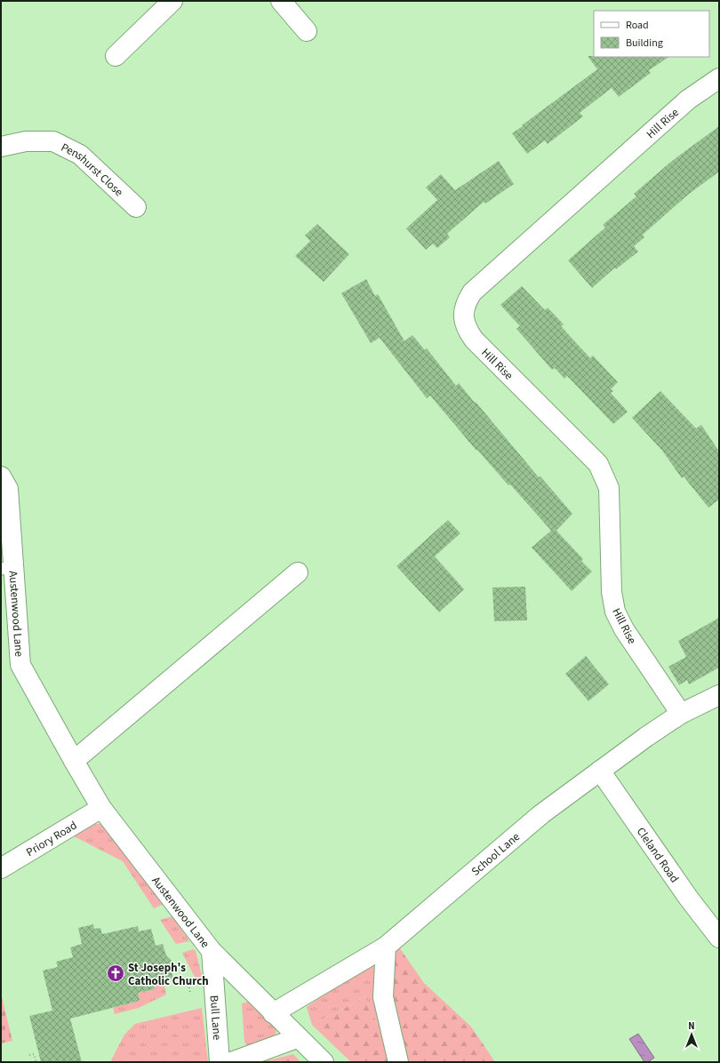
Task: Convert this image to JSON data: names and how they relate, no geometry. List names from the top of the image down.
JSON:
{
  "streets": {
    "street": [
      "Hill Rise",
      "Penshurst Close",
      "Austenwood Lane",
      "Priory Road",
      "School Lane",
      "Cleland Road",
      "Bull Lane"
    ]
  },
  "crossings": [
    ["Hill Rise", "School Lane"],
    ["Austenwood Lane", "Priory Road"],
    ["Austenwood Lane", "School Lane"],
    ["Austenwood Lane", "Bull Lane"],
    ["School Lane", "Cleland Road"]
  ],
  "places": {
    "church": ["St Joseph's Catholic Church"]
  },
  "legend": ["Road", "Building"],
  "north": "top"
}
